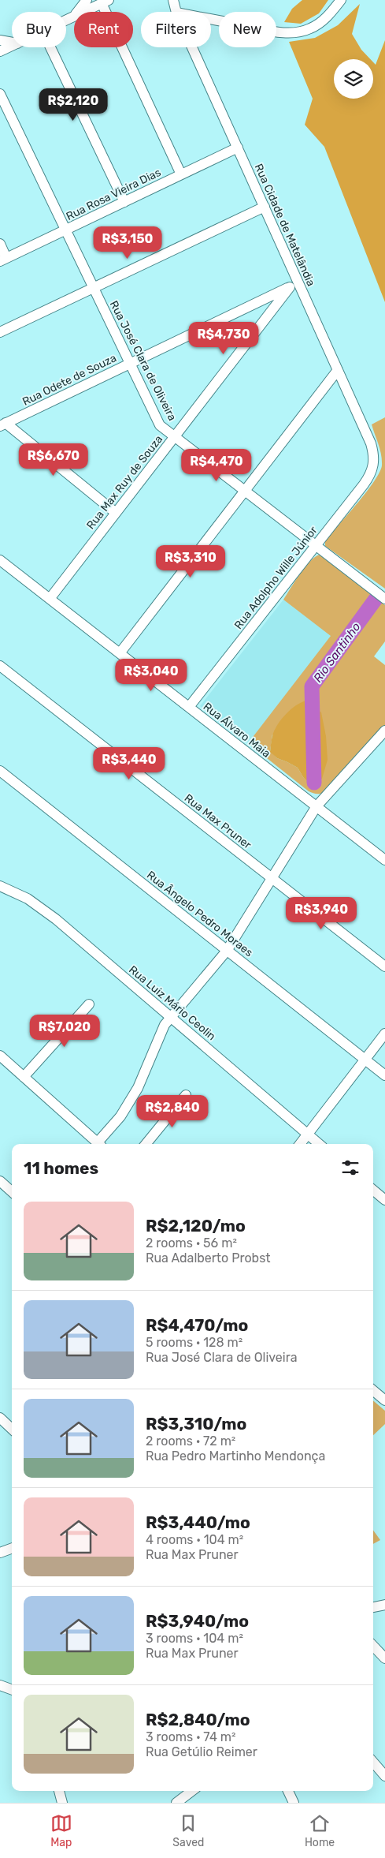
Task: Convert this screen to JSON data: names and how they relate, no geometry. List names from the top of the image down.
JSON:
{
  "streets": {
    "street": [
      "Rua Rosa Vieira Dias",
      "Rua Cidade de Matelândia",
      "Rua José Clara de Oliveira",
      "Rua Odete de Souza",
      "Rua Max Ruy de Souza",
      "Rua Adolpho Wille Júnior",
      "Rua Álvaro Maia",
      "Rua Max Pruner",
      "Rua Ângelo Pedro Moraes",
      "Rua Luiz Mário Ceolin"
    ]
  },
  "crossings": [
    ["Rua Rosa Vieira Dias", "Rua Cidade de Matelândia"],
    ["Rua Rosa Vieira Dias", "Rua José Clara de Oliveira"],
    ["Rua Cidade de Matelândia", "Rua Odete de Souza"],
    ["Rua Cidade de Matelândia", "Rua Max Ruy de Souza"],
    ["Rua Cidade de Matelândia", "Rua Adolpho Wille Júnior"],
    ["Rua José Clara de Oliveira", "Rua Odete de Souza"],
    ["Rua José Clara de Oliveira", "Rua Max Ruy de Souza"],
    ["Rua José Clara de Oliveira", "Rua Adolpho Wille Júnior"],
    ["Rua Odete de Souza", "Rua Max Ruy de Souza"],
    ["Rua Max Ruy de Souza", "Rua Álvaro Maia"],
    ["Rua Adolpho Wille Júnior", "Rua Álvaro Maia"]
  ],
  "water": ["Rio Santinho"],
  "page": {
    "chip": [
      "Buy",
      "Rent",
      "Filters",
      "New"
    ],
    "price": [
      "R$2,120",
      "R$3,150",
      "R$4,730",
      "R$6,670",
      "R$4,470",
      "R$3,310",
      "R$3,040",
      "R$3,440",
      "R$3,940",
      "R$7,020",
      "R$2,840"
    ],
    "heading": "11 homes",
    "list": [
      {
        "name": "R$2,120/mo",
        "note": "2 rooms · 56 m² · Rua Adalberto Probst"
      },
      {
        "name": "R$4,470/mo",
        "note": "5 rooms · 128 m² · Rua José Clara de Oliveira"
      },
      {
        "name": "R$3,310/mo",
        "note": "2 rooms · 72 m² · Rua Pedro Martinho Mendonça"
      },
      {
        "name": "R$3,440/mo",
        "note": "4 rooms · 104 m² · Rua Max Pruner"
      },
      {
        "name": "R$3,940/mo",
        "note": "3 rooms · 104 m² · Rua Max Pruner"
      },
      {
        "name": "R$2,840/mo",
        "note": "3 rooms · 74 m² · Rua Getúlio Reimer"
      }
    ],
    "tabs": ["Map", "Saved", "Home"]
  }
}
